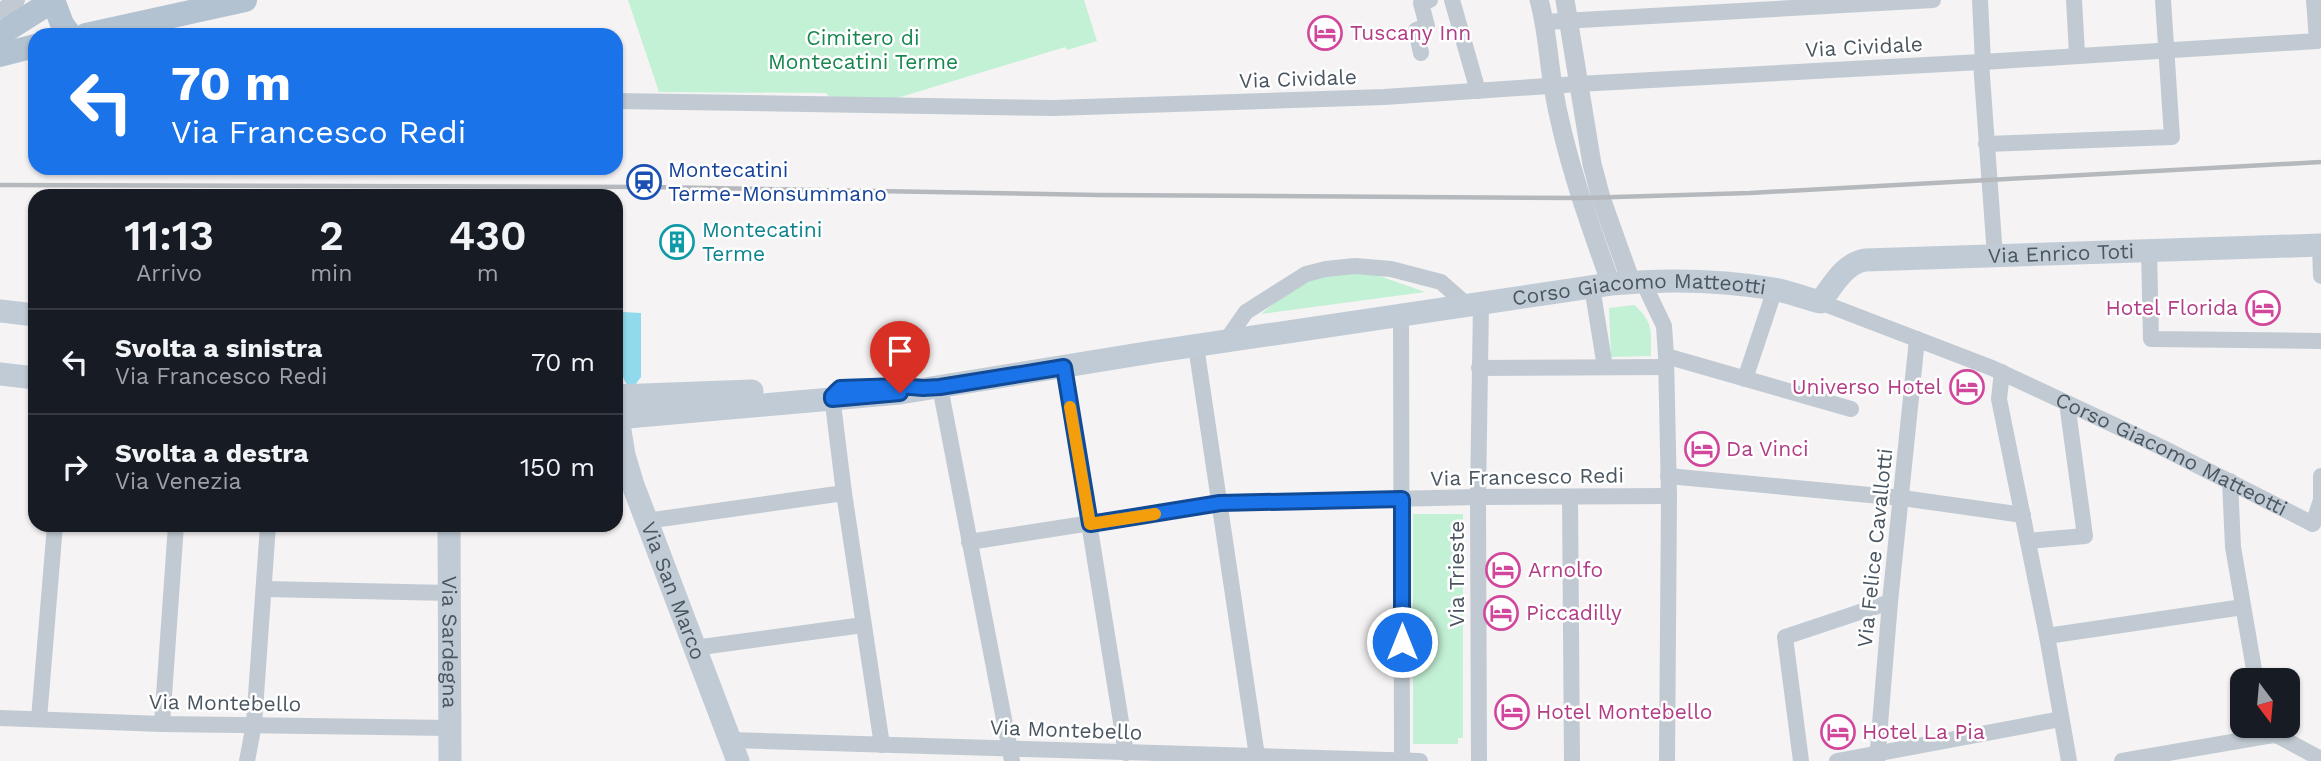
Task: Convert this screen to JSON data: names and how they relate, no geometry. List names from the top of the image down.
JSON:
{
  "streets": {
    "main road": [
      "Via Enrico Toti",
      "Corso Giacomo Matteotti",
      "Via San Marco",
      "Via Sardegna"
    ],
    "street": [
      "Via Cividale",
      "Via Francesco Redi",
      "Via Felice Cavallotti",
      "Via Trieste",
      "Via Montebello"
    ]
  },
  "crossings": [
    ["Via Enrico Toti", "Corso Giacomo Matteotti"],
    ["Corso Giacomo Matteotti", "Via Felice Cavallotti"],
    ["Corso Giacomo Matteotti", "Via Trieste"],
    ["Via Francesco Redi", "Via Trieste"],
    ["Via San Marco", "Via Montebello"],
    ["Via Sardegna", "Via Montebello"]
  ],
  "parks": ["Cimitero di Montecatini Terme"],
  "places": {
    "hotel": [
      "Tuscany Inn",
      "Hotel Florida",
      "Universo Hotel",
      "Da Vinci",
      "Arnolfo",
      "Piccadilly",
      "Hotel Montebello",
      "Hotel La Pia"
    ],
    "station": ["Montecatini Terme-Monsummano"],
    "building": ["Montecatini Terme"]
  },
  "north": "bottom",
  "page": {
    "turn": ["70 m", "Via Francesco Redi"],
    "eta": [
      "11:13",
      "Arrivo",
      "2",
      "min",
      "430",
      "m"
    ],
    "list": [
      {
        "name": "Svolta a sinistra",
        "note": "Via Francesco Redi",
        "value": "70 m"
      },
      {
        "name": "Svolta a destra",
        "note": "Via Venezia",
        "value": "150 m"
      }
    ]
  }
}
